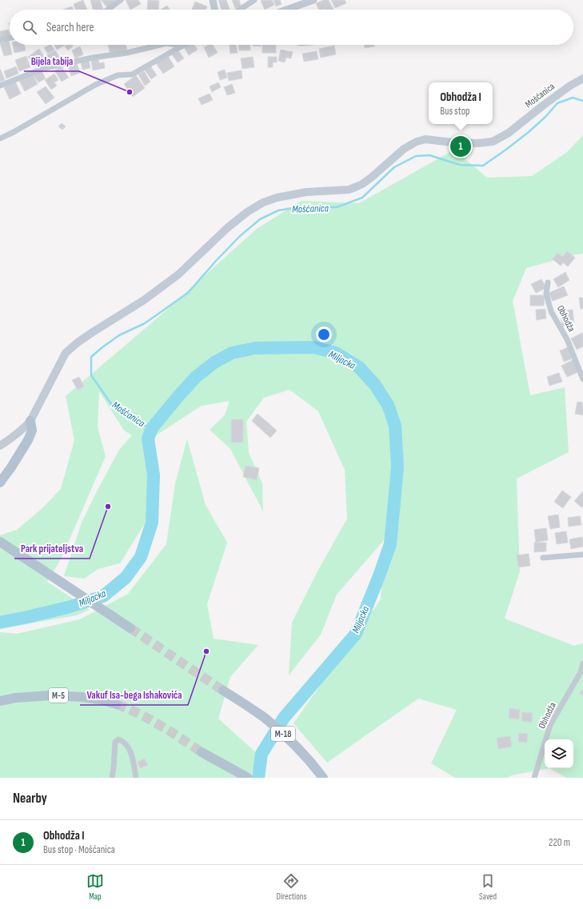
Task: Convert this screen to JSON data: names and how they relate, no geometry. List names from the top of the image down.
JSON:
{
  "streets": {
    "main road": ["Mošćanica", "M-5", "M-18"],
    "street": ["Obhodža"]
  },
  "water": ["Mošćanica", "Miljacka"],
  "places": ["Bijela tabija", "Park prijateljstva", "Vakuf Isa-bega Ishakovića"],
  "page": {
    "search": "Search here",
    "popup": ["Obhodža I", "Bus stop"],
    "pins": "1",
    "heading": "Nearby",
    "list": [
      {
        "mark": "1",
        "name": "Obhodža I",
        "note": "Bus stop · Mošćanica",
        "value": "220 m"
      }
    ],
    "nav": ["Map", "Directions", "Saved"]
  }
}
